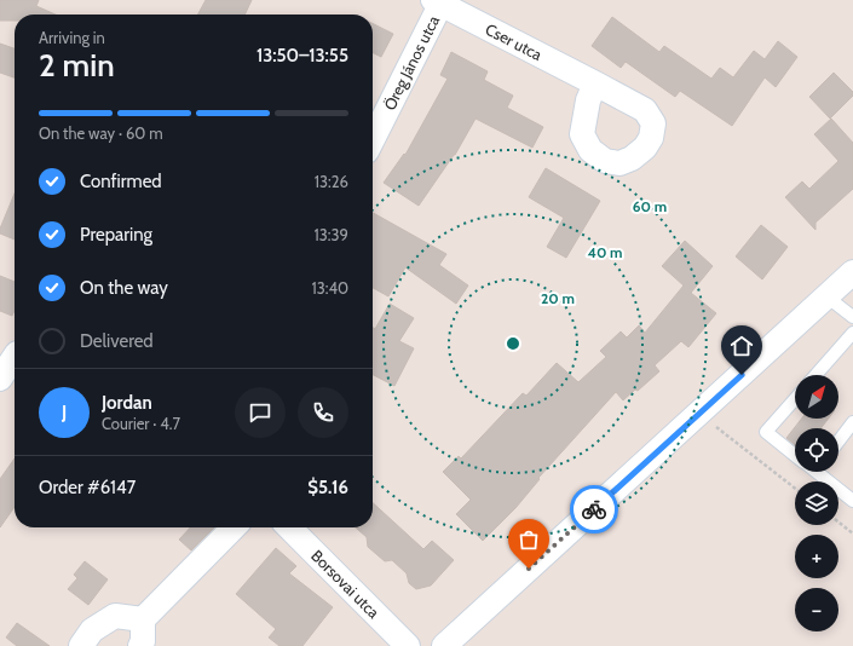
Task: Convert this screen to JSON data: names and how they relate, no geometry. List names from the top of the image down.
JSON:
{
  "streets": {
    "street": ["Cser utca", "Öreg János utca", "Borsovai utca"]
  },
  "crossings": [
    ["Cser utca", "Öreg János utca"]
  ],
  "north": "top right",
  "page": {
    "heading": ["2 min", "Arriving in", "13:50–13:55"],
    "panel": [
      "Jordan",
      "Courier · 4.7",
      "Order #6147",
      "$5.16"
    ],
    "bar": "On the way · 60 m",
    "list": [
      ["Confirmed", "13:26"],
      ["Preparing", "13:39"],
      ["On the way", "13:40"],
      "Delivered"
    ],
    "map_buttons": ["+", "−"],
    "round": "J"
  },
  "rings": ["60 m", "40 m", "20 m"]
}
